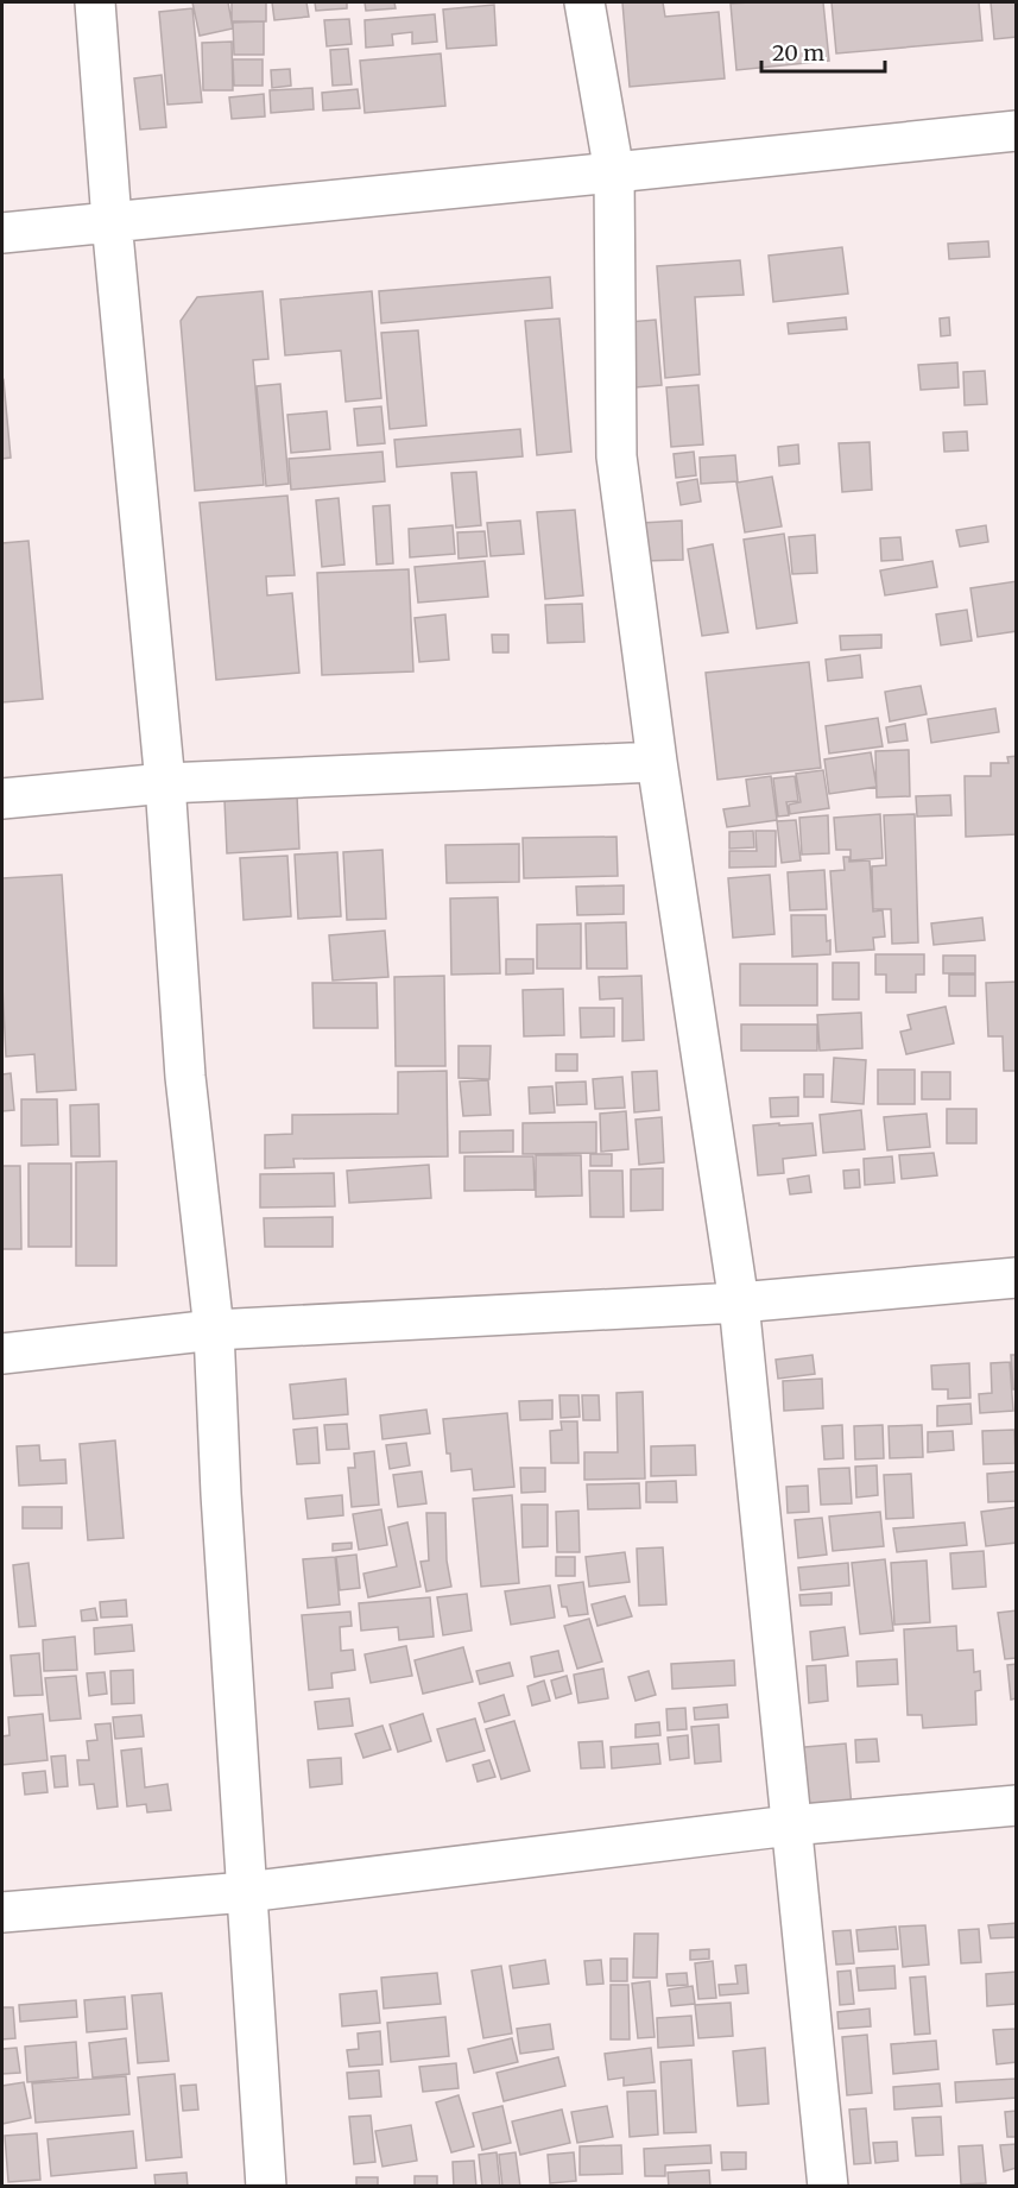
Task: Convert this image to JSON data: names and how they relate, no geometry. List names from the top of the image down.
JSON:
{
  "scale_bar": "20 m"
}
